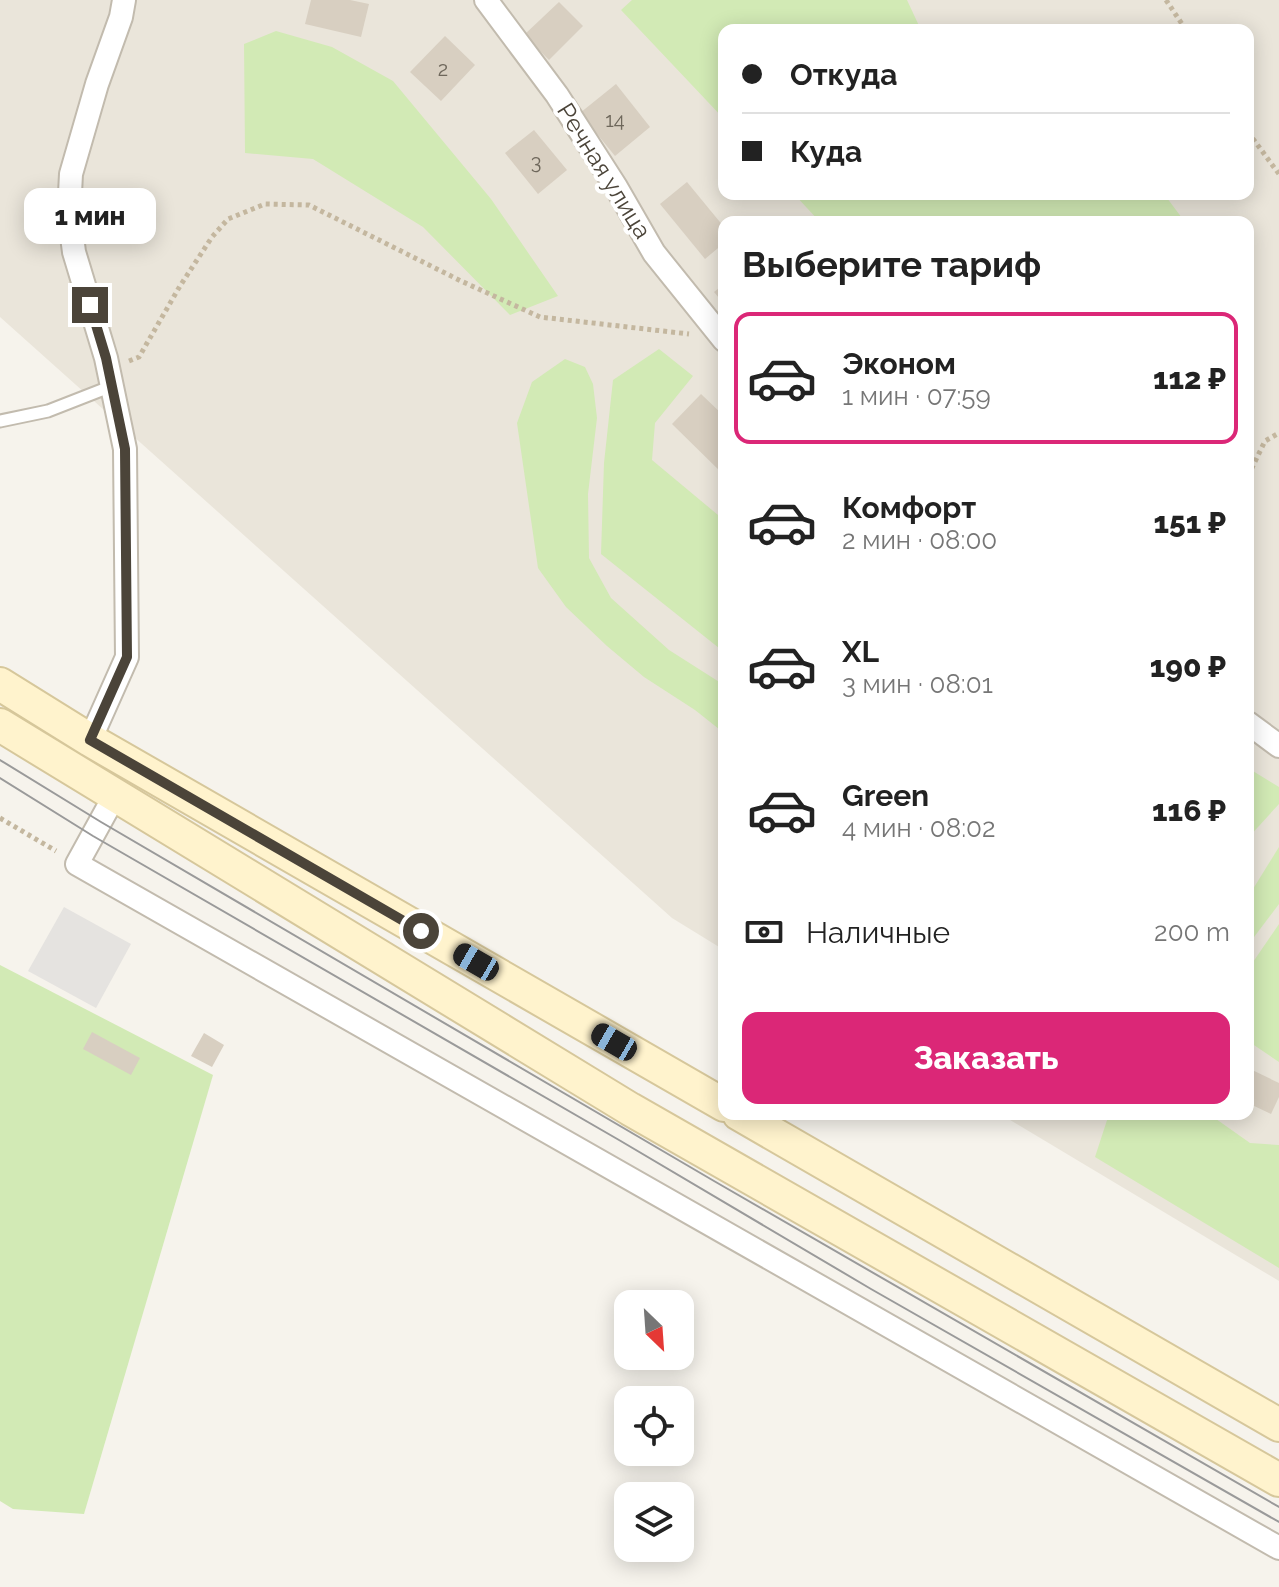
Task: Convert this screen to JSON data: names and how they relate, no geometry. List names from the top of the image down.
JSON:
{
  "streets": {
    "street": ["Речная улица"]
  },
  "house_numbers": ["2", "14", "3"],
  "north": "bottom right",
  "page": {
    "banner": ["Откуда", "Куда"],
    "bubble": "1 мин",
    "heading": "Выберите тариф",
    "list": [
      {
        "name": "Эконом",
        "note": "1 мин · 07:59",
        "value": "112 ₽"
      },
      {
        "name": "Комфорт",
        "note": "2 мин · 08:00",
        "value": "151 ₽"
      },
      {
        "name": "XL",
        "note": "3 мин · 08:01",
        "value": "190 ₽"
      },
      {
        "name": "Green",
        "note": "4 мин · 08:02",
        "value": "116 ₽"
      }
    ],
    "pay": ["Наличные", "200 m"],
    "buttons": "Заказать"
  }
}
